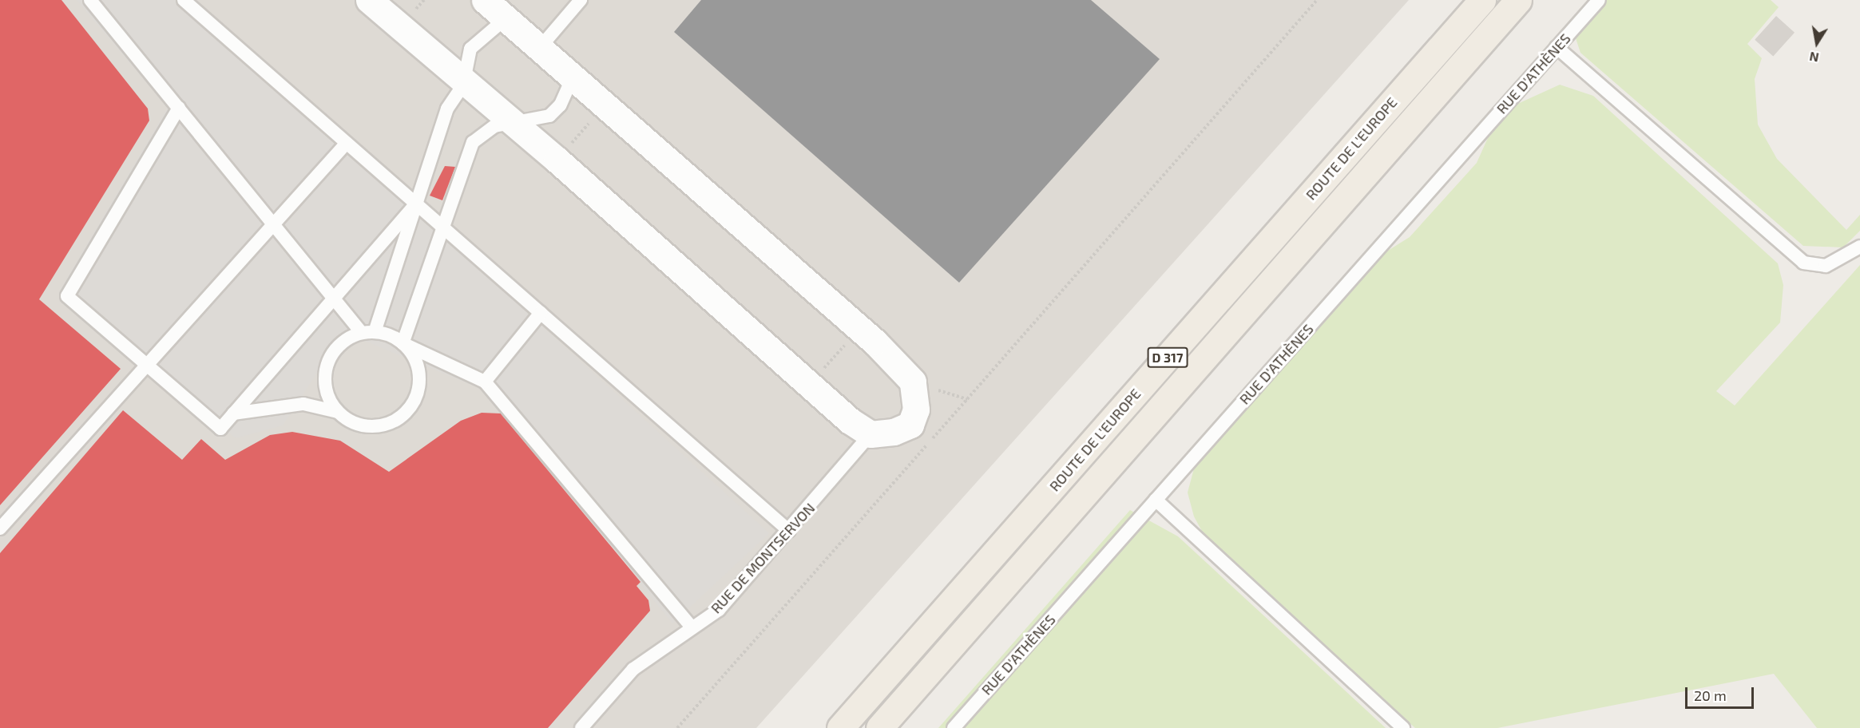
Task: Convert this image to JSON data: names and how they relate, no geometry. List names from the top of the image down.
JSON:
{
  "streets": {
    "main road": ["ROUTE DE L'EUROPE", "D 317"],
    "lane": ["RUE D'ATHÈNES", "RUE DE MONTSERVON"]
  },
  "scale_bar": "20 m",
  "north": "bottom"
}
